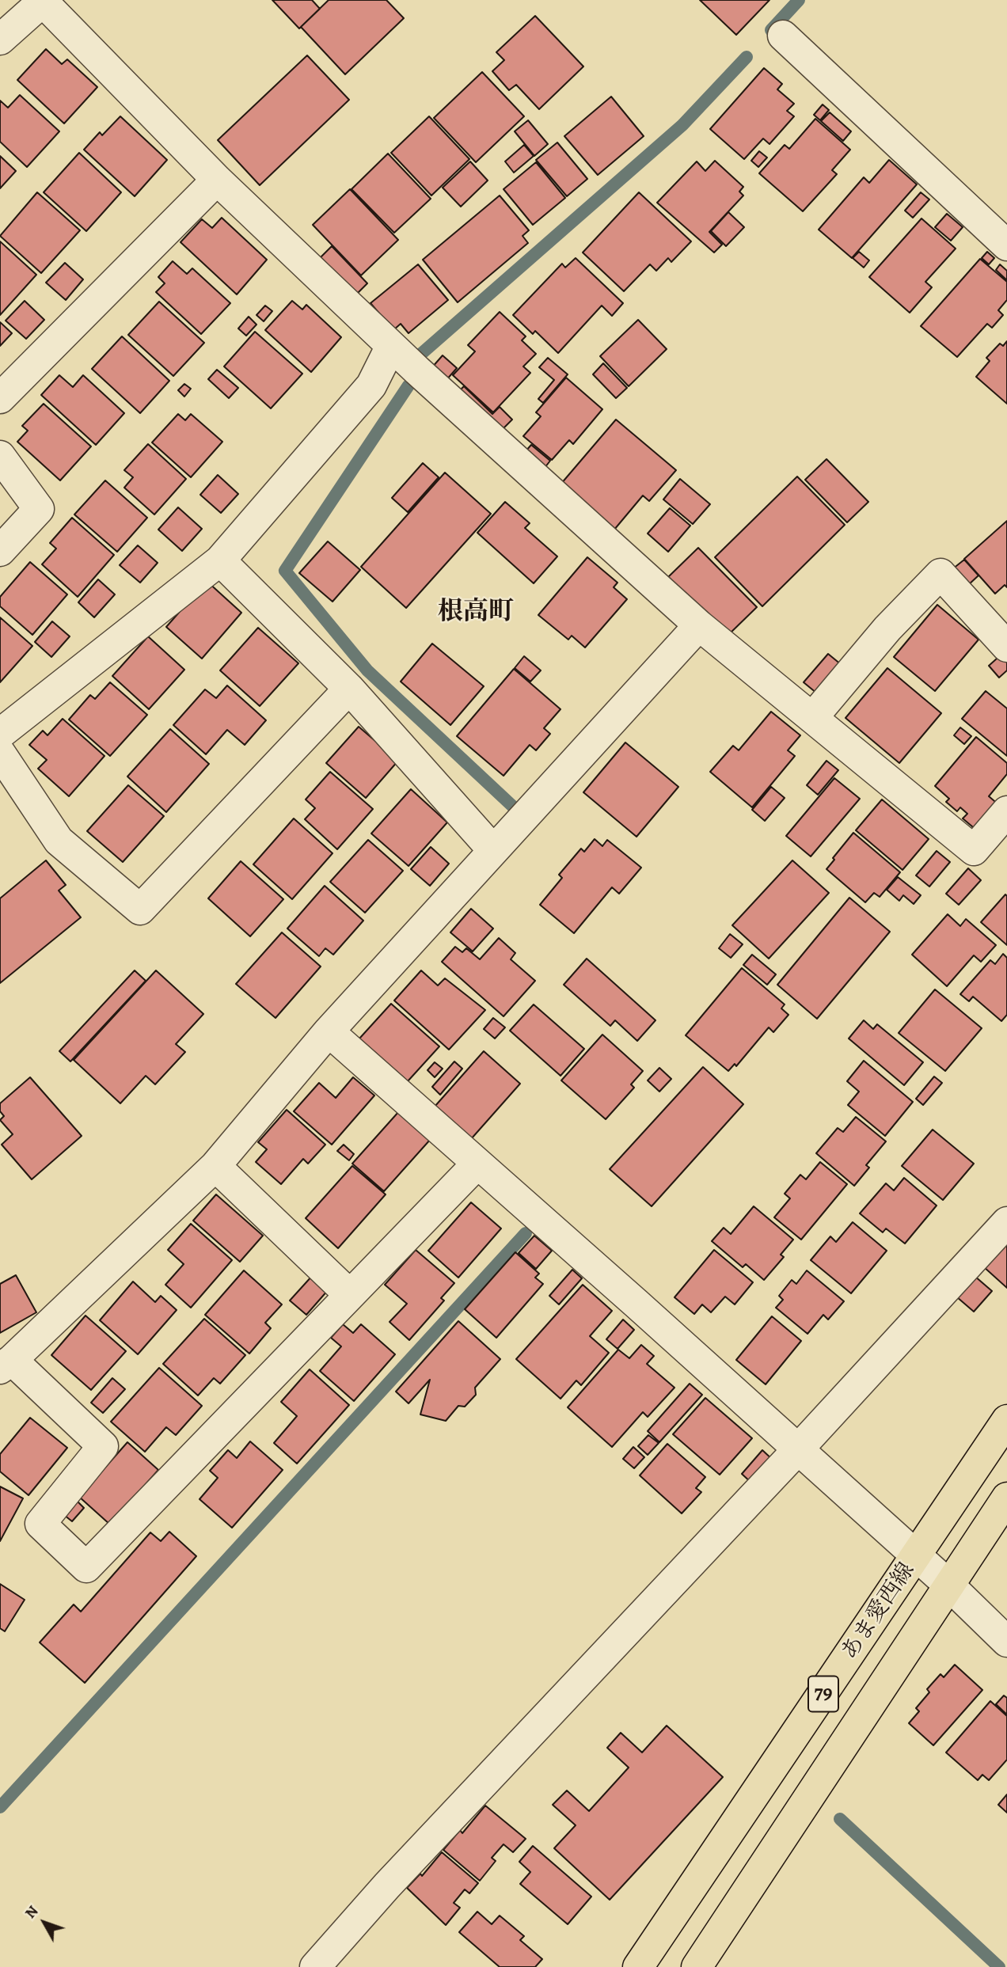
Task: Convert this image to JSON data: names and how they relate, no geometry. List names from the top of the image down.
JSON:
{
  "streets": {
    "main road": ["あま愛西線", "79"]
  },
  "districts": ["根高町"],
  "north": "top left"
}
